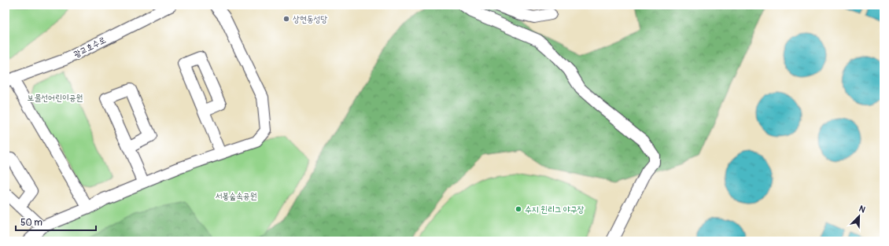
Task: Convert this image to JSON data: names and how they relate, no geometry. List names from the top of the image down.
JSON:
{
  "streets": {
    "street": ["광교호수로"]
  },
  "parks": ["보물선어린이공원", "서봉숲속공원"],
  "places": ["상현동성당", "수지 윈리그 야구장"],
  "scale_bar": "50 m",
  "north": "top right"
}
